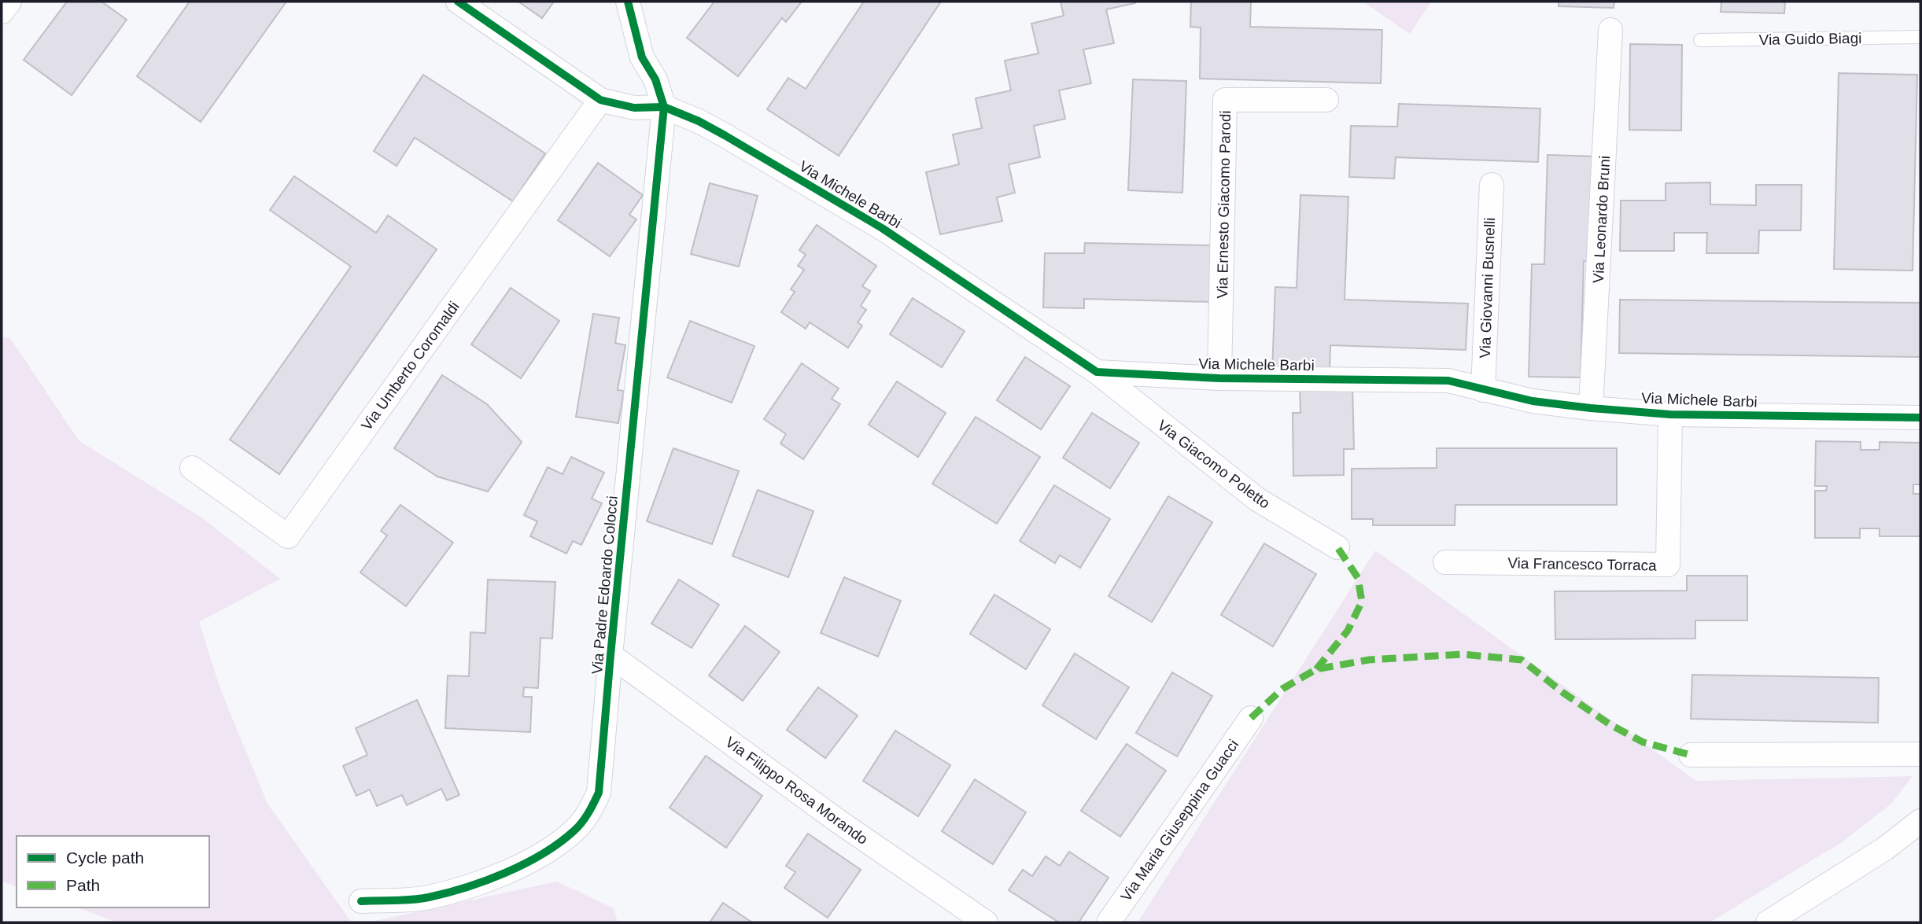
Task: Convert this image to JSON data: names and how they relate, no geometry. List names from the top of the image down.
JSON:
{
  "streets": {
    "street": [
      "Via Michele Barbi",
      "Via Ernesto Giacomo Parodi",
      "Via Leonardo Bruni",
      "Via Giovanni Busnelli",
      "Via Umberto Coromaldi",
      "Via Giacomo Poletto",
      "Via Francesco Torraca",
      "Via Padre Edoardo Colocci",
      "Via Filippo Rosa Morando",
      "Via Maria Giuseppina Guacci"
    ],
    "lane": ["Via Guido Biagi"]
  },
  "crossings": [
    ["Via Michele Barbi", "Via Ernesto Giacomo Parodi"],
    ["Via Michele Barbi", "Via Leonardo Bruni"],
    ["Via Michele Barbi", "Via Giovanni Busnelli"],
    ["Via Michele Barbi", "Via Giacomo Poletto"],
    ["Via Michele Barbi", "Via Francesco Torraca"],
    ["Via Michele Barbi", "Via Padre Edoardo Colocci"],
    ["Via Padre Edoardo Colocci", "Via Filippo Rosa Morando"]
  ],
  "legend": ["Cycle path", "Path"]
}
